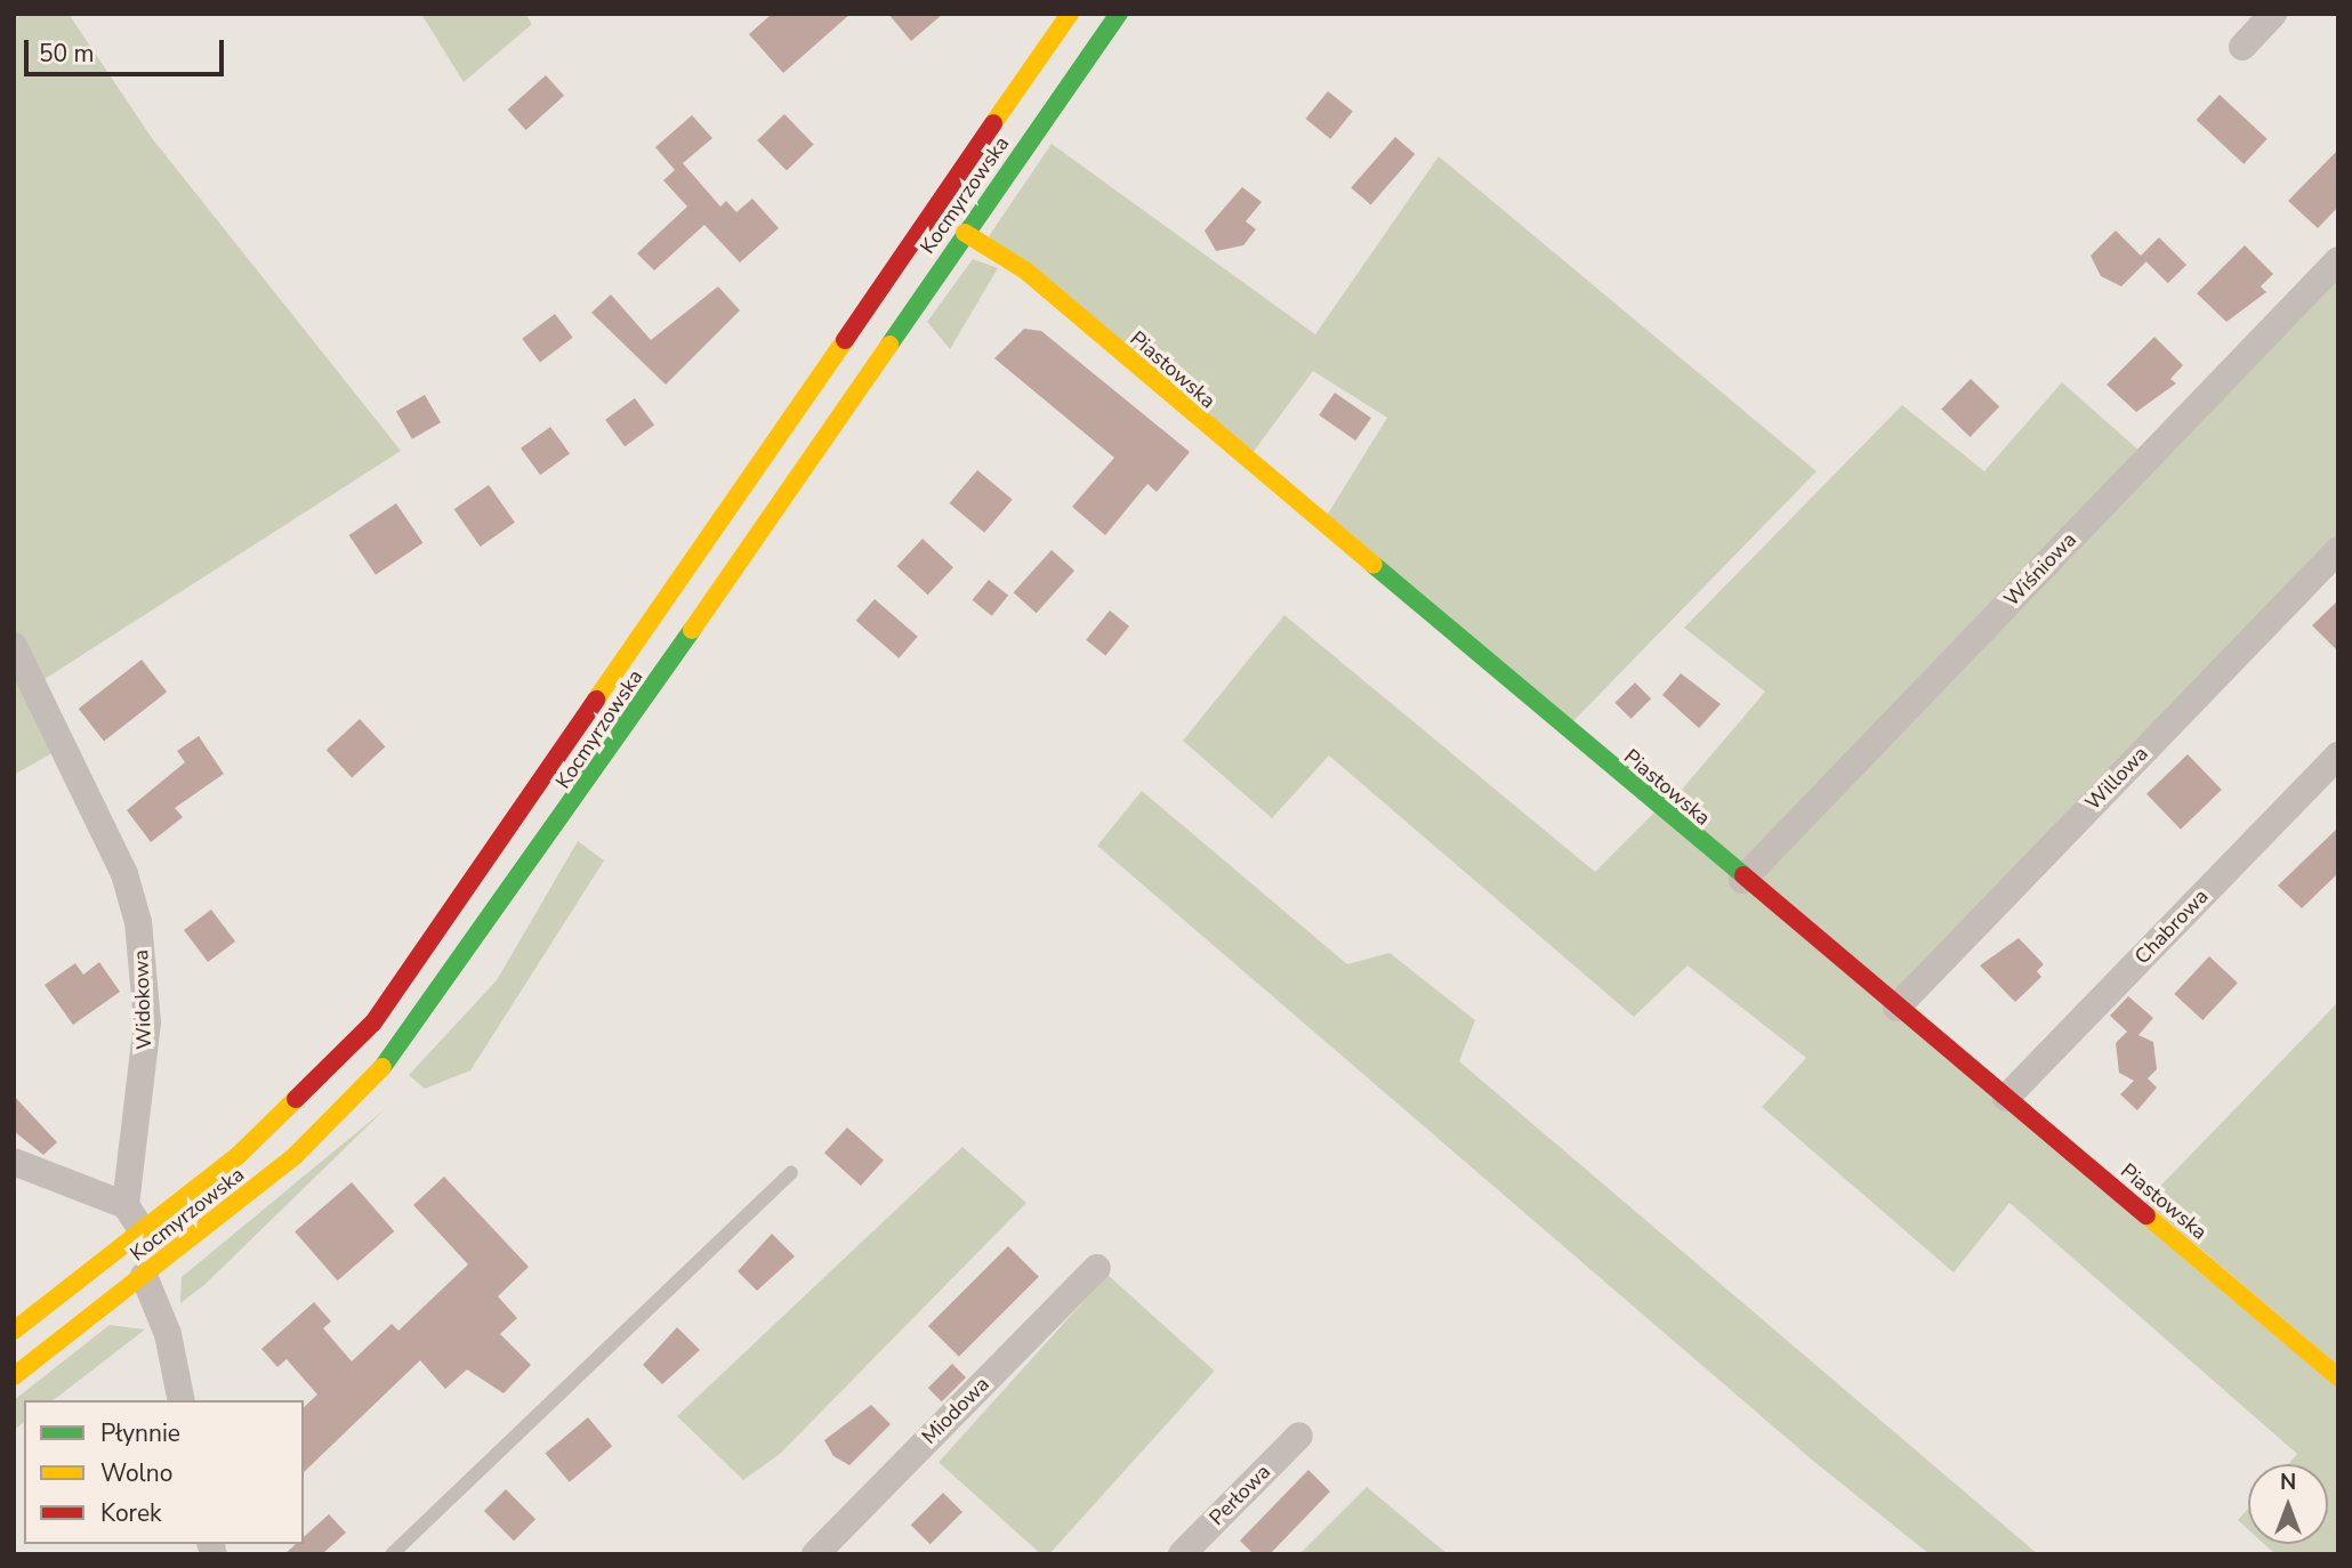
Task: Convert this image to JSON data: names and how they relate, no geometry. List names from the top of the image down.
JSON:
{
  "streets": {
    "main road": ["Kocmyrzowska", "Piastowska"],
    "street": [
      "Wiśniowa",
      "Willowa",
      "Chabrowa",
      "Widokowa",
      "Miodowa",
      "Perłowa"
    ]
  },
  "crossings": [
    ["Kocmyrzowska", "Piastowska"],
    ["Piastowska", "Wiśniowa"],
    ["Piastowska", "Willowa"],
    ["Piastowska", "Chabrowa"]
  ],
  "legend": ["Płynnie", "Wolno", "Korek"],
  "scale_bar": "50 m",
  "north": "top"
}
